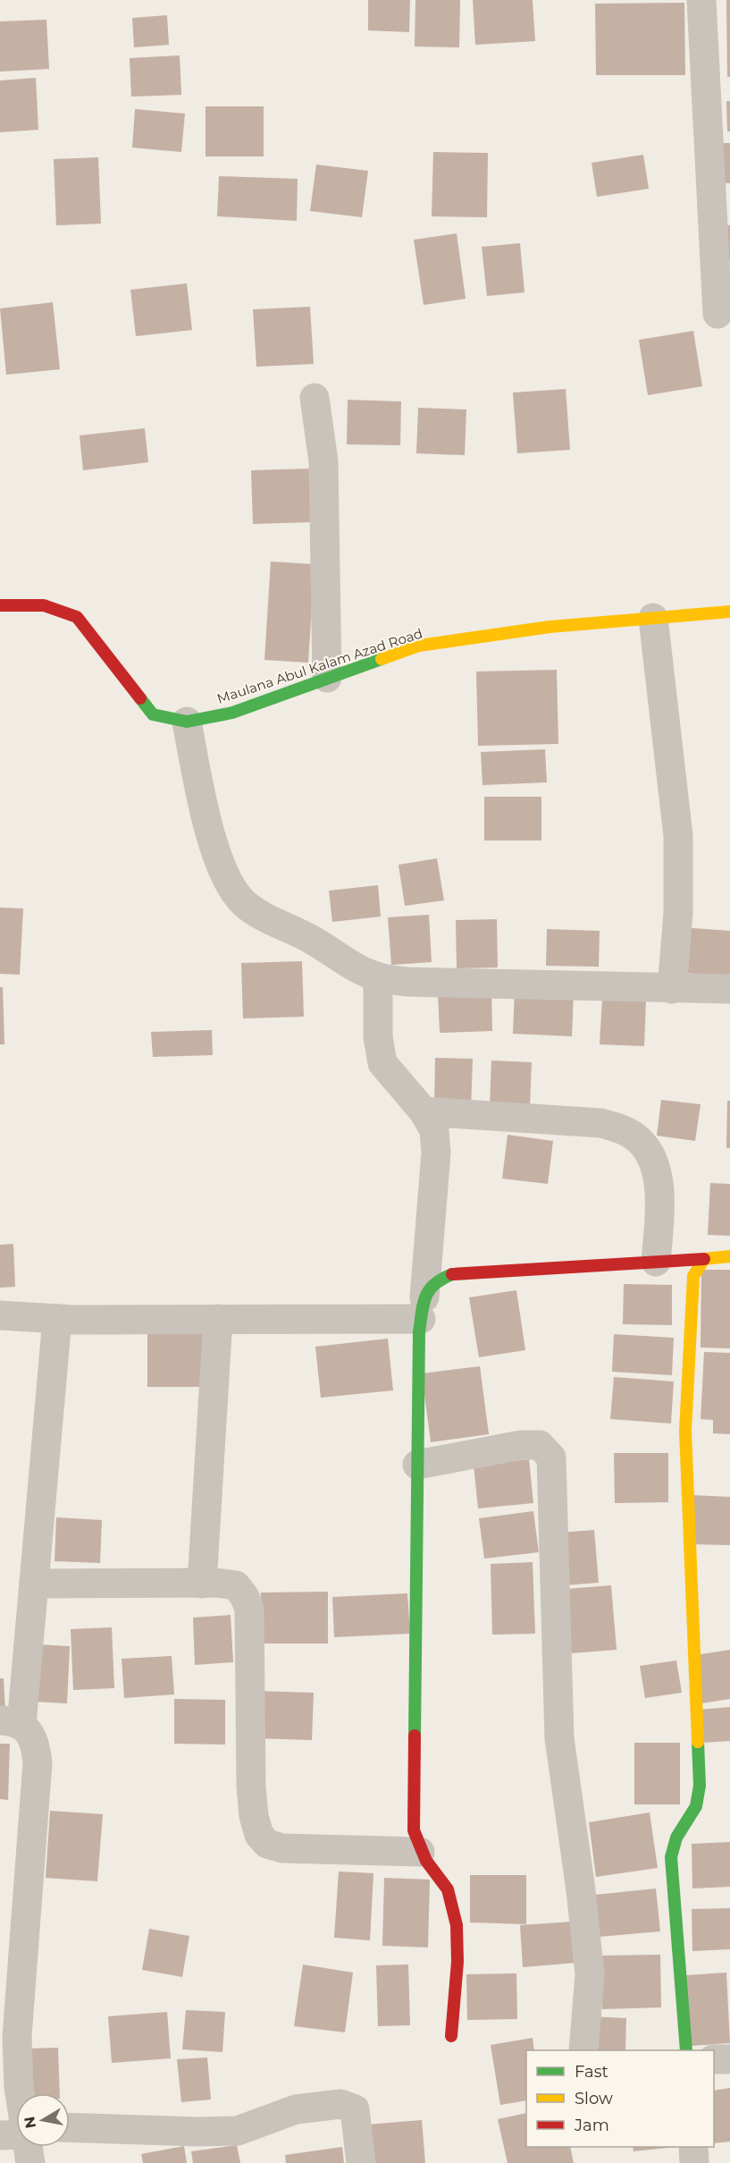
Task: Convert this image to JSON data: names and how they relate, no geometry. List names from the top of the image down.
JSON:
{
  "streets": {
    "street": ["Maulana Abul Kalam Azad Road"]
  },
  "legend": ["Fast", "Slow", "Jam"],
  "north": "left"
}
